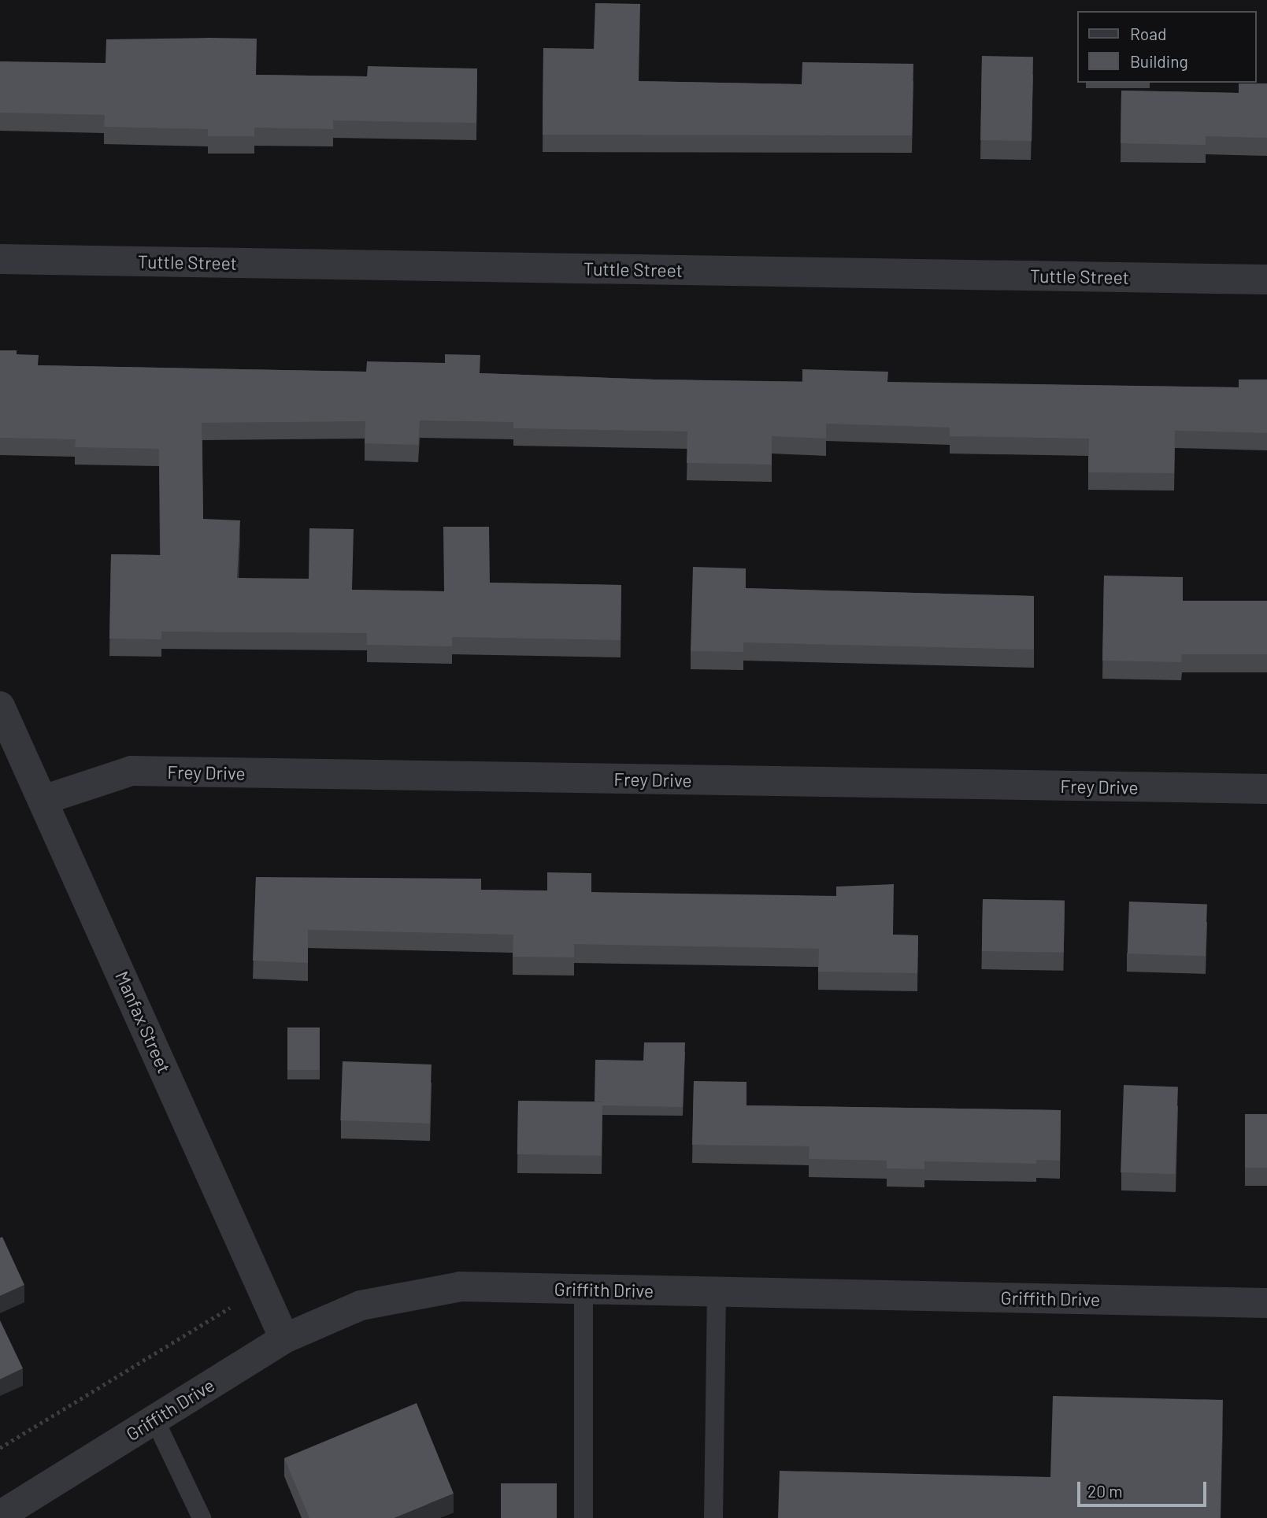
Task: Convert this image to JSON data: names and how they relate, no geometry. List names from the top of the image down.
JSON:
{
  "streets": {
    "street": [
      "Tuttle Street",
      "Frey Drive",
      "Manfax Street",
      "Griffith Drive"
    ]
  },
  "crossings": [
    ["Frey Drive", "Manfax Street"],
    ["Manfax Street", "Griffith Drive"]
  ],
  "legend": ["Road", "Building"],
  "scale_bar": "20 m"
}
